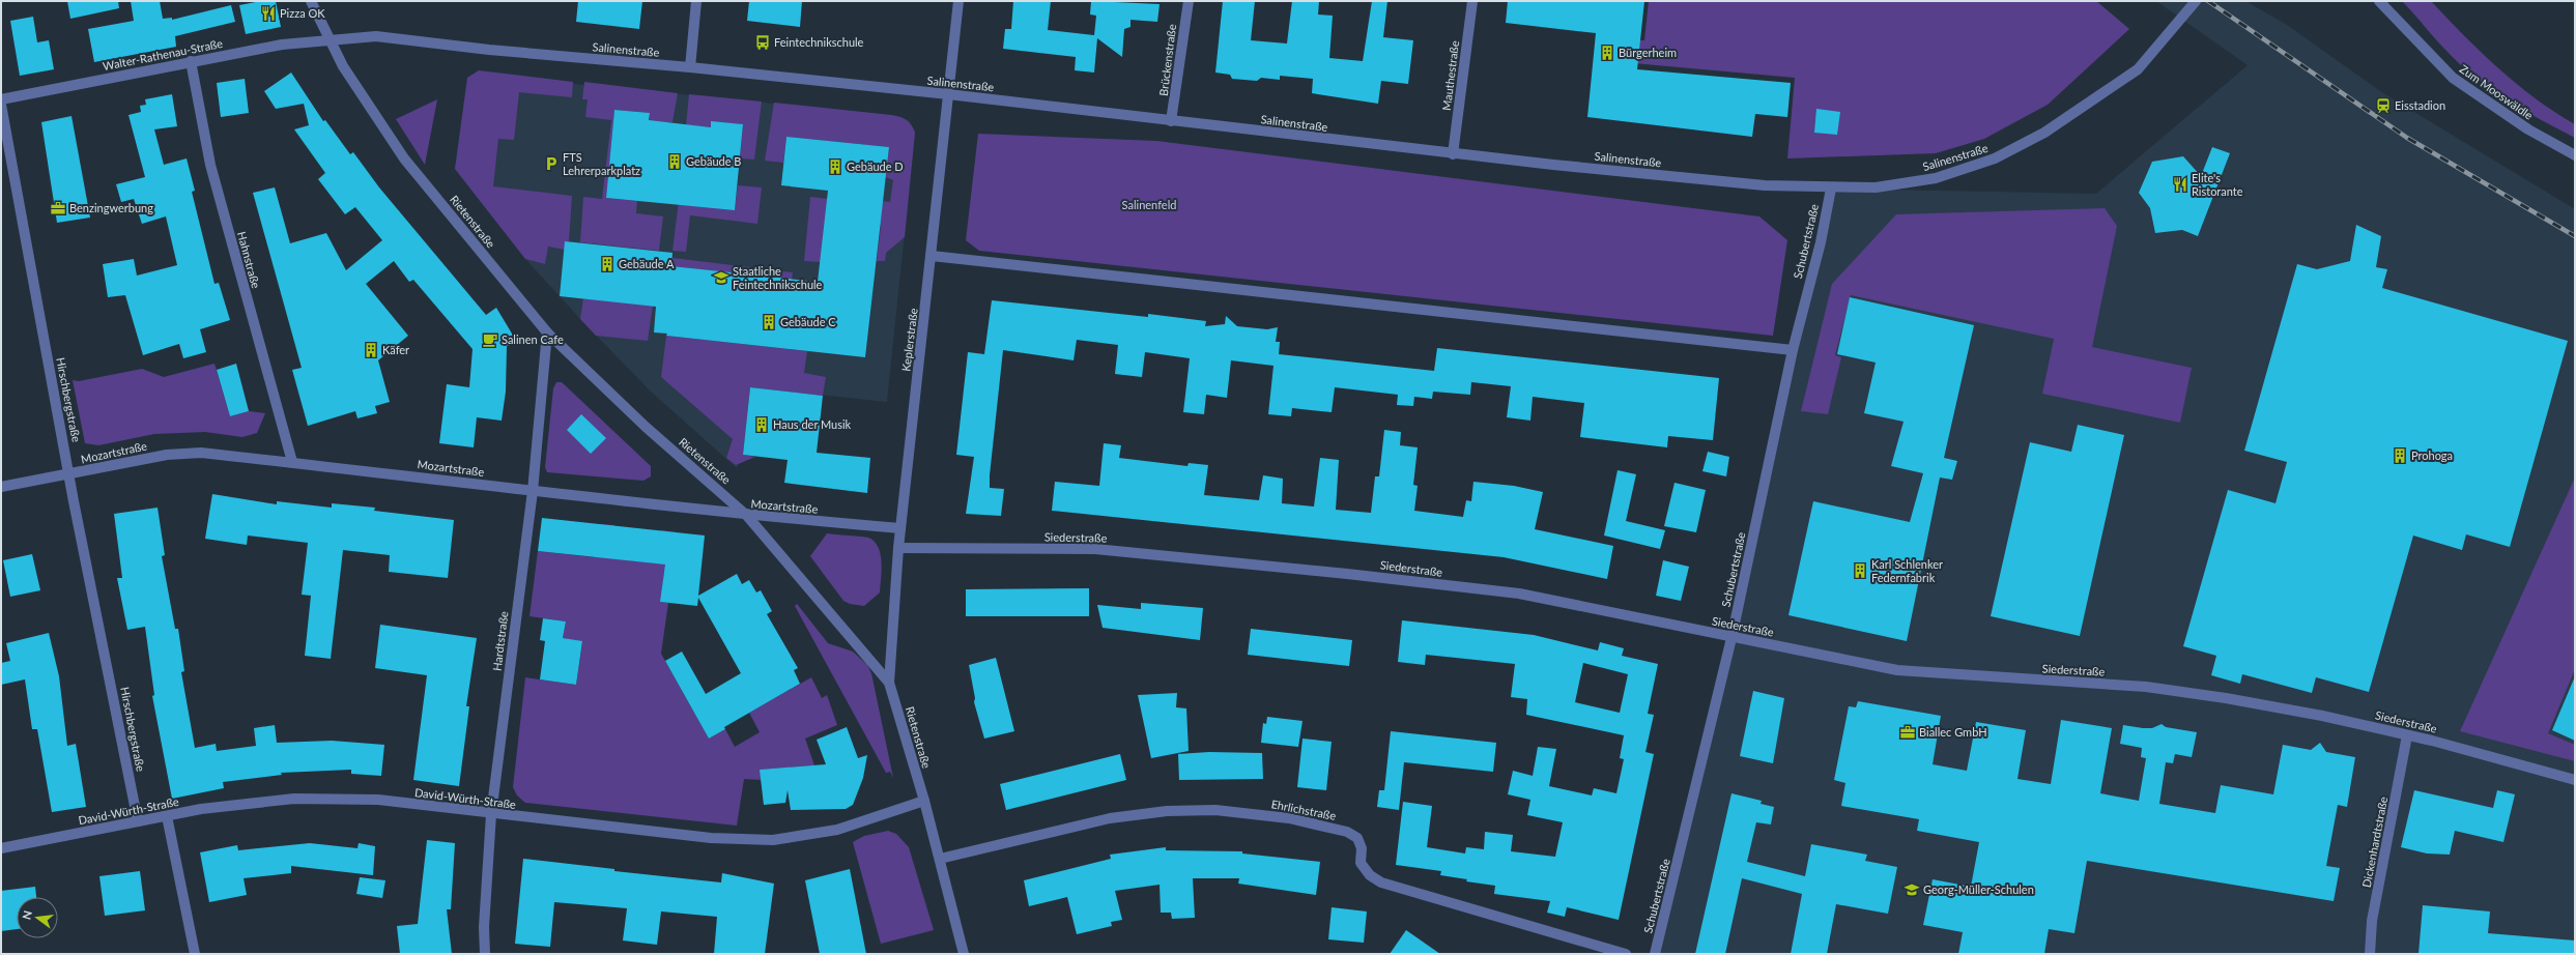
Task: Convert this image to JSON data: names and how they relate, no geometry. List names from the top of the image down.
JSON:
{
  "streets": {
    "street": [
      "Salinenstraße",
      "Walter-Rathenau-Straße",
      "Brückenstraße",
      "Mauthestraße",
      "Zum Mooswäldle",
      "Rietenstraße",
      "Schubertstraße",
      "Hahnstraße",
      "Keplerstraße",
      "Hirschbergstraße",
      "Mozartstraße",
      "Siederstraße",
      "Hardtstraße",
      "David-Würth-Straße",
      "Ehrlichstraße",
      "Dickenhardtstraße"
    ]
  },
  "crossings": [
    ["Salinenstraße", "Walter-Rathenau-Straße"],
    ["Salinenstraße", "Brückenstraße"],
    ["Salinenstraße", "Mauthestraße"],
    ["Salinenstraße", "Rietenstraße"],
    ["Salinenstraße", "Schubertstraße"],
    ["Salinenstraße", "Keplerstraße"],
    ["Walter-Rathenau-Straße", "Rietenstraße"],
    ["Walter-Rathenau-Straße", "Hahnstraße"],
    ["Rietenstraße", "Keplerstraße"],
    ["Rietenstraße", "Mozartstraße"],
    ["Rietenstraße", "Hardtstraße"],
    ["Rietenstraße", "David-Würth-Straße"],
    ["Rietenstraße", "Ehrlichstraße"],
    ["Schubertstraße", "Siederstraße"],
    ["Hahnstraße", "Mozartstraße"],
    ["Keplerstraße", "Mozartstraße"],
    ["Keplerstraße", "Siederstraße"],
    ["Hirschbergstraße", "Mozartstraße"],
    ["Hirschbergstraße", "David-Würth-Straße"],
    ["Mozartstraße", "Hardtstraße"],
    ["Siederstraße", "Dickenhardtstraße"],
    ["Hardtstraße", "David-Würth-Straße"]
  ],
  "parks": ["Salinenfeld"],
  "places": {
    "restaurant": ["Pizza OK", "Elite's Ristorante"],
    "bus stop": ["Feintechnikschule"],
    "building": [
      "Bürgerheim",
      "Gebäude B",
      "Gebäude D",
      "Gebäude A",
      "Gebäude C",
      "Käfer",
      "Haus der Musik",
      "Prohoga",
      "Karl Schlenker Federnfabrik"
    ],
    "station": ["Eisstadion"],
    "parking": ["FTS Lehrerparkplatz"],
    "office": ["Benzingwerbung", "Biallec GmbH"],
    "school or university": ["Staatliche Feintechnikschule", "Georg-Müller-Schulen"],
    "cafe": ["Salinen Cafe"]
  },
  "north": "left"
}
